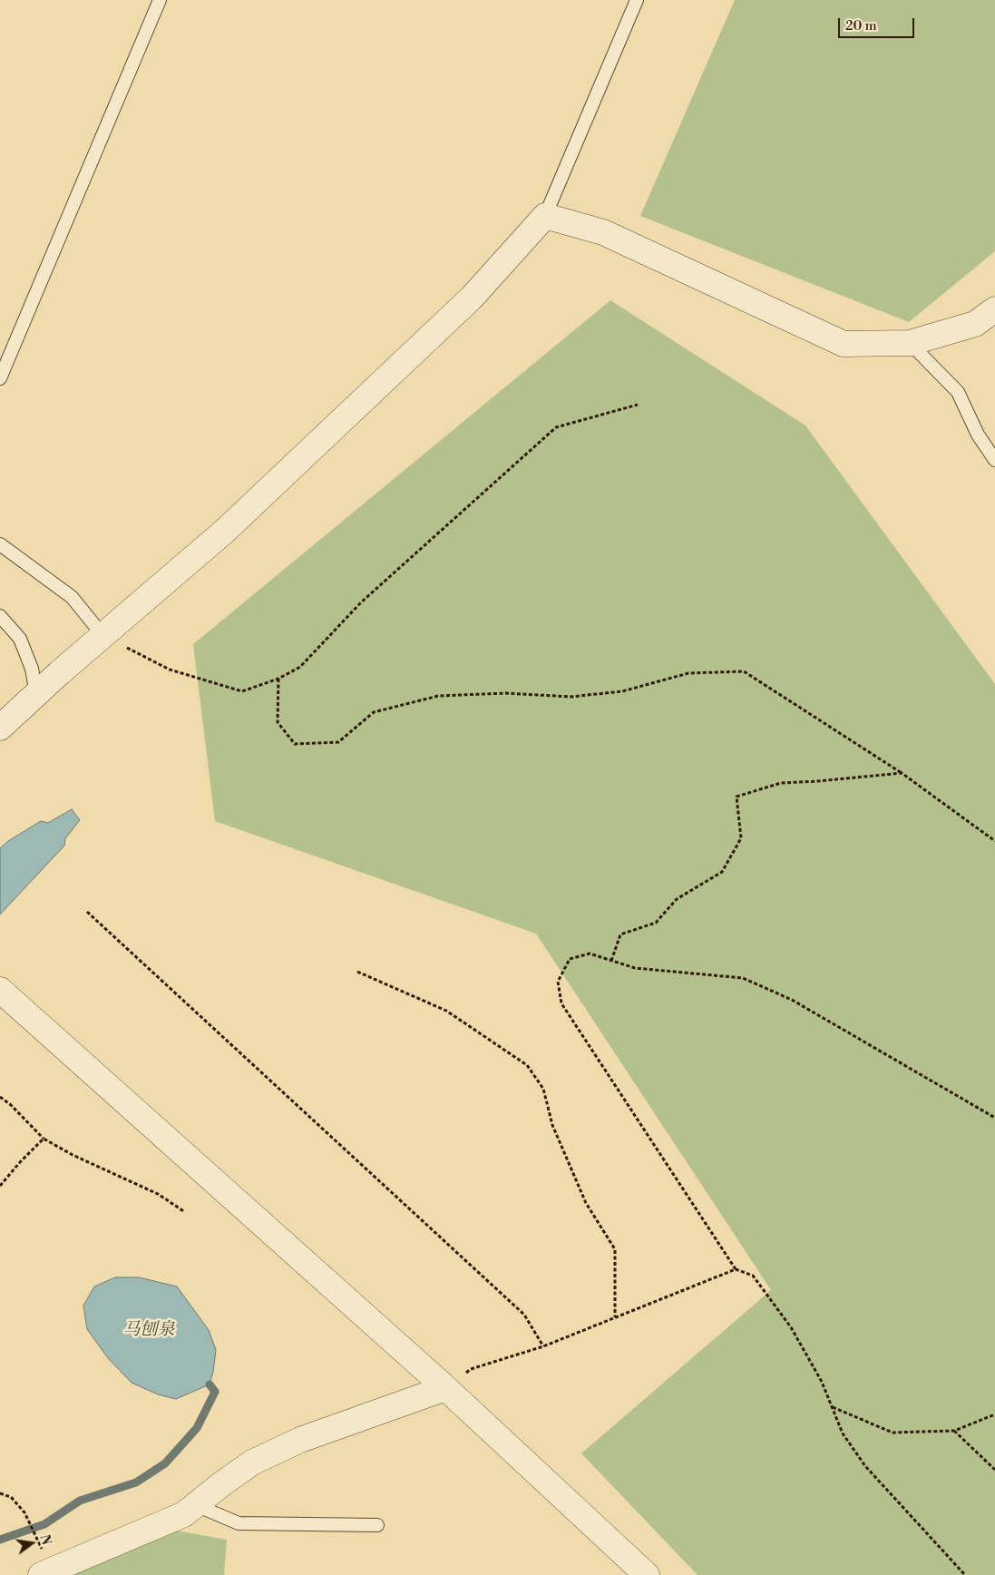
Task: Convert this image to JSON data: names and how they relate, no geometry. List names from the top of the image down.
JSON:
{
  "water": ["马刨泉"],
  "scale_bar": "20 m",
  "north": "right"
}
